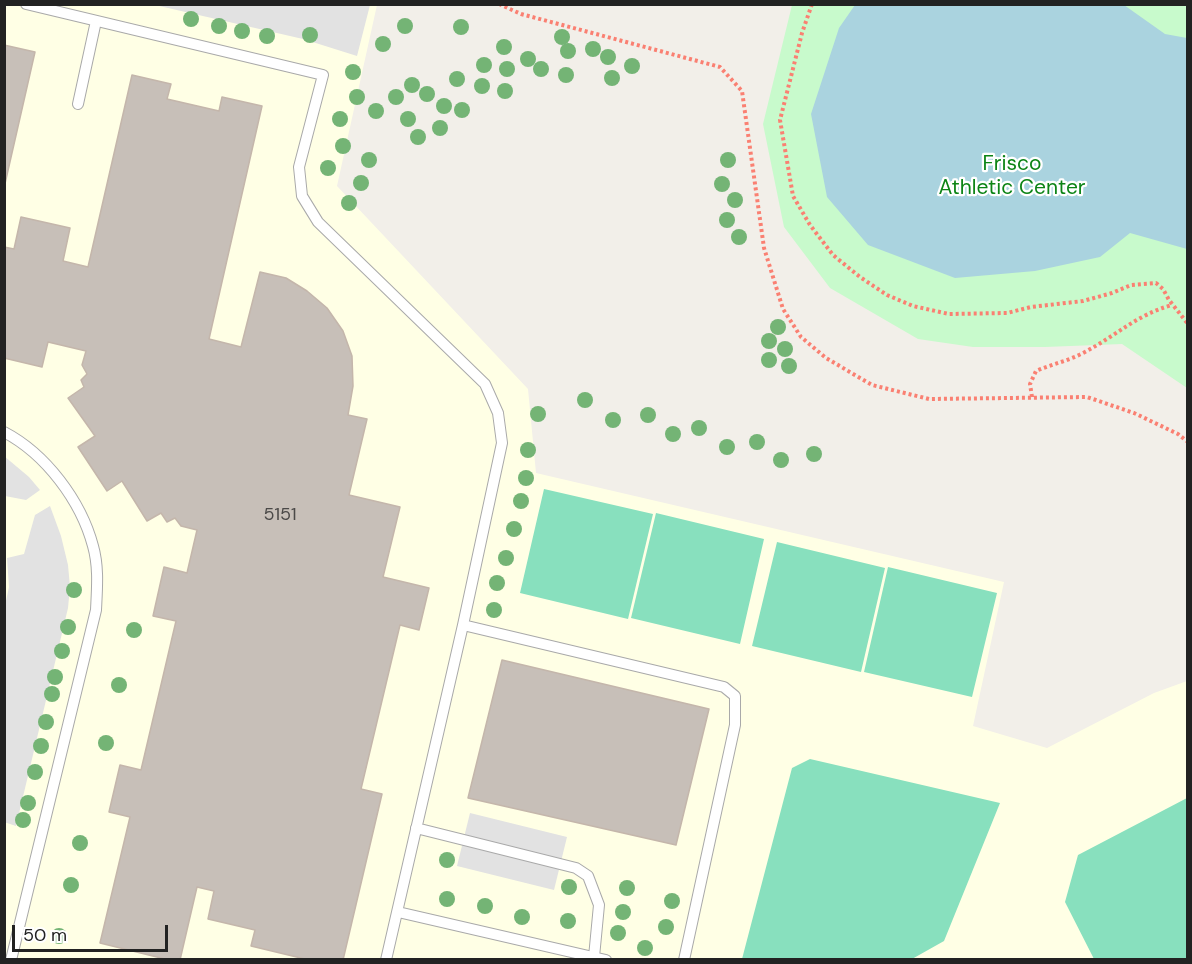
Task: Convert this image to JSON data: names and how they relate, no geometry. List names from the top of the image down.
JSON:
{
  "parks": ["Frisco Athletic Center"],
  "house_numbers": ["5151"],
  "scale_bar": "50 m"
}
